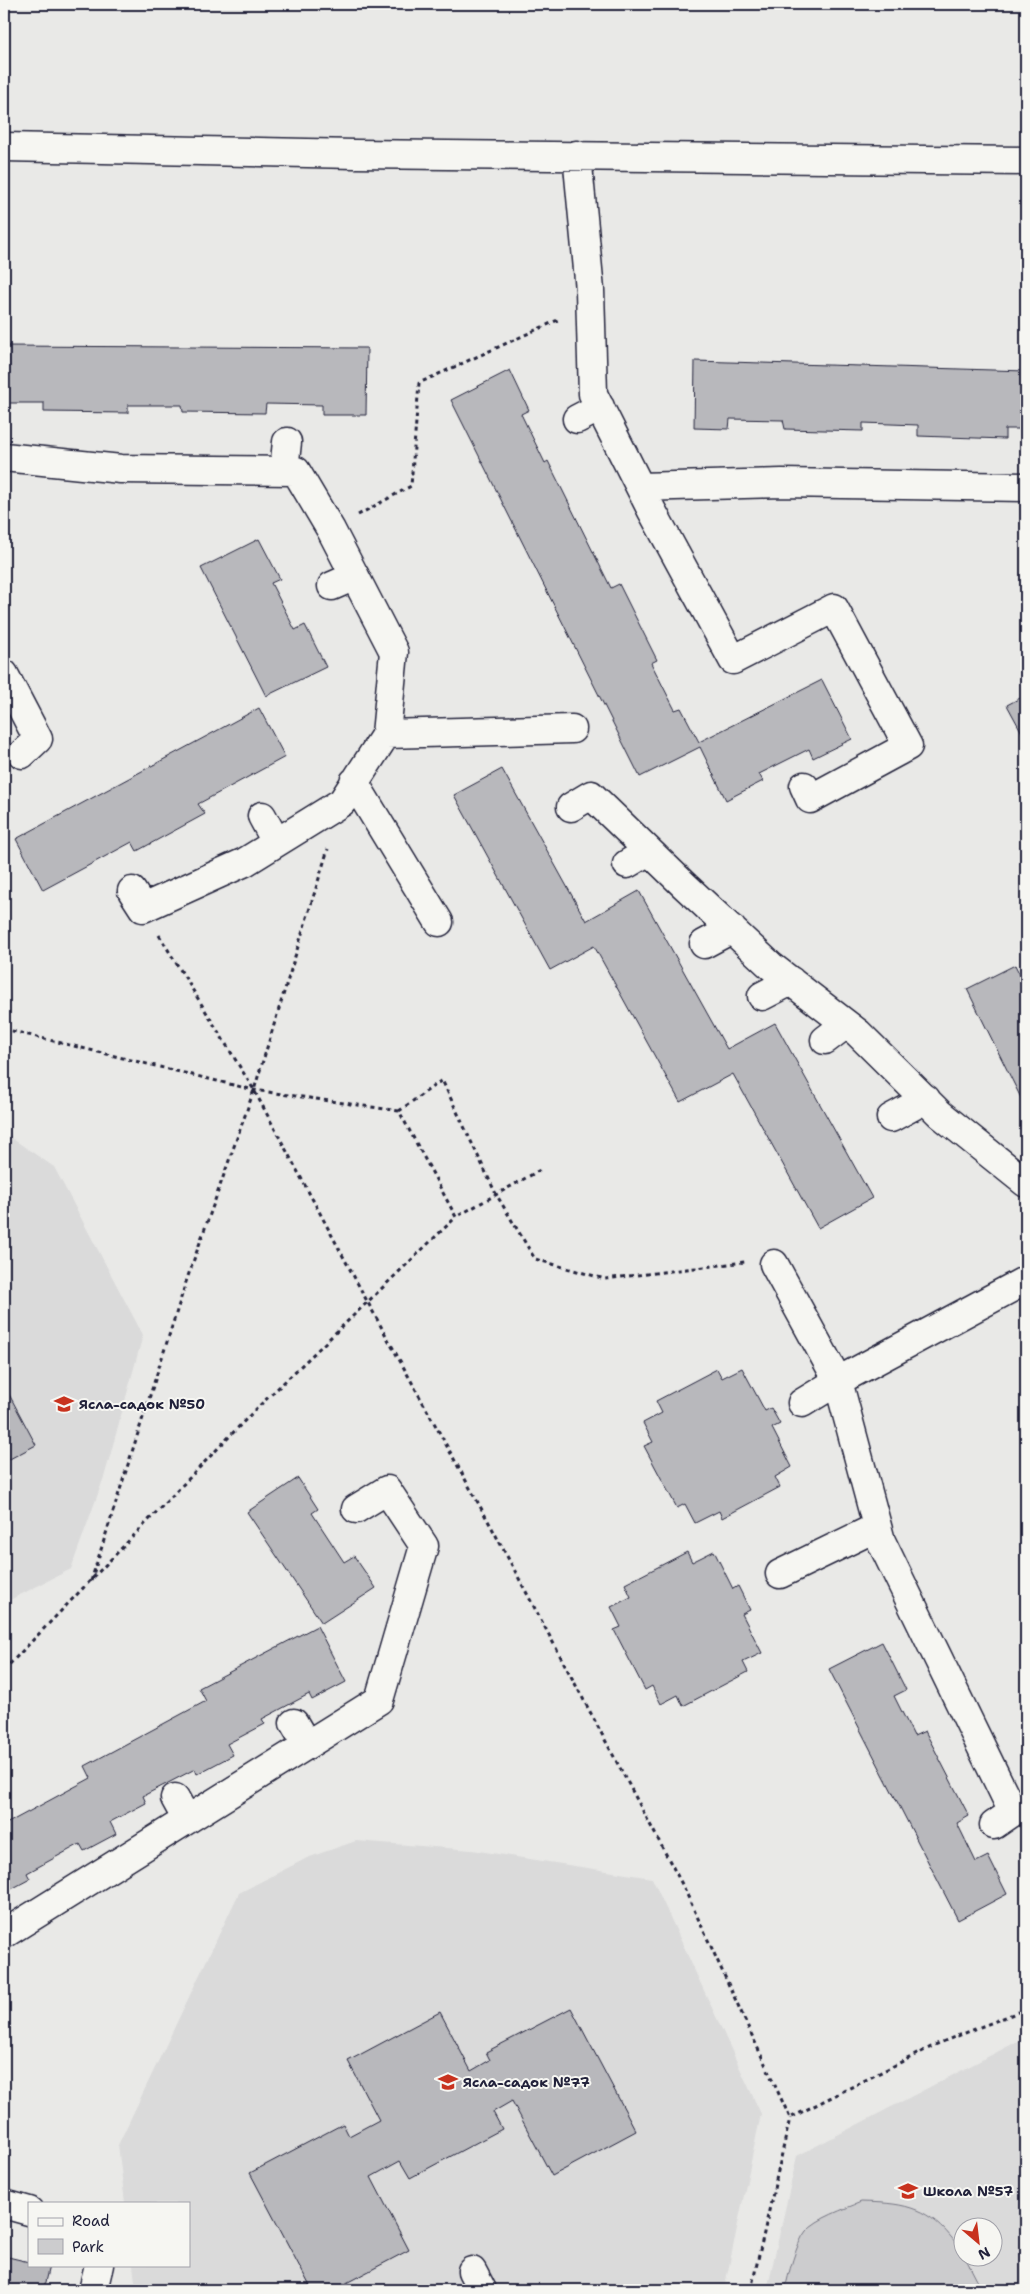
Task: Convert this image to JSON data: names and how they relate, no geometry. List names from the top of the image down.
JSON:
{
  "places": {
    "school or university": ["Ясла-садок №50", "Ясла-садок №77", "Школа №57"]
  },
  "legend": ["Road", "Park"],
  "north": "bottom right"
}
